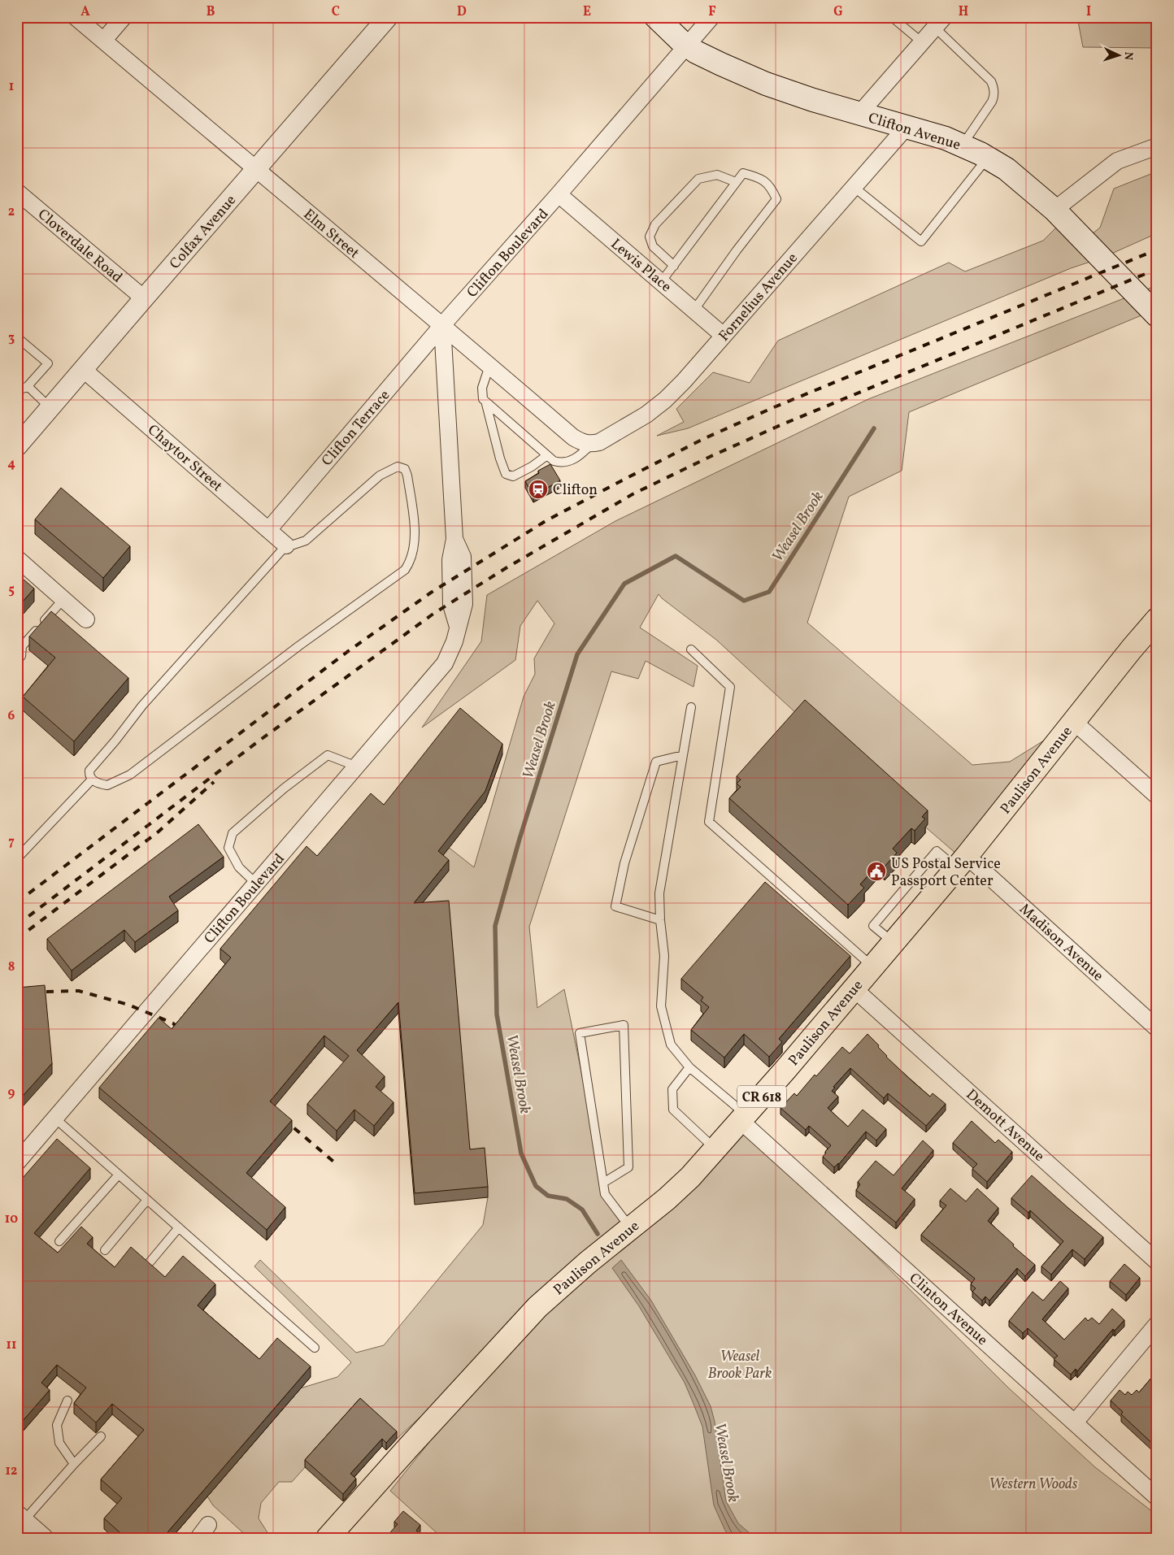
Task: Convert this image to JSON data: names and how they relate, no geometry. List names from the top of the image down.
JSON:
{
  "streets": {
    "main road": ["Clifton Avenue", "Paulison Avenue", "CR 618"],
    "street": [
      "Colfax Avenue",
      "Elm Street",
      "Cloverdale Road",
      "Clifton Boulevard",
      "Lewis Place",
      "Fornelius Avenue",
      "Clifton Terrace",
      "Chaytor Street",
      "Madison Avenue",
      "Demott Avenue",
      "Clinton Avenue"
    ]
  },
  "crossings": [
    ["Clifton Avenue", "Clifton Boulevard"],
    ["Clifton Avenue", "Fornelius Avenue"],
    ["Colfax Avenue", "Elm Street"],
    ["Colfax Avenue", "Cloverdale Road"],
    ["Colfax Avenue", "Chaytor Street"],
    ["Elm Street", "Clifton Boulevard"],
    ["Elm Street", "Fornelius Avenue"],
    ["Elm Street", "Clifton Terrace"],
    ["Clifton Boulevard", "Lewis Place"],
    ["Clifton Boulevard", "Clifton Terrace"],
    ["Lewis Place", "Fornelius Avenue"],
    ["Clifton Terrace", "Chaytor Street"],
    ["Paulison Avenue", "Madison Avenue"],
    ["Paulison Avenue", "Demott Avenue"],
    ["Paulison Avenue", "Clinton Avenue"]
  ],
  "water": ["Weasel Brook"],
  "parks": ["Weasel Brook Park", "Western Woods"],
  "places": {
    "station": ["Clifton"],
    "public building": ["US Postal Service Passport Center"]
  },
  "north": "right",
  "grid": {
    "columns": [
      "A",
      "B",
      "C",
      "D",
      "E",
      "F",
      "G",
      "H",
      "I"
    ],
    "rows": [
      "1",
      "2",
      "3",
      "4",
      "5",
      "6",
      "7",
      "8",
      "9",
      "10",
      "11",
      "12"
    ]
  }
}
